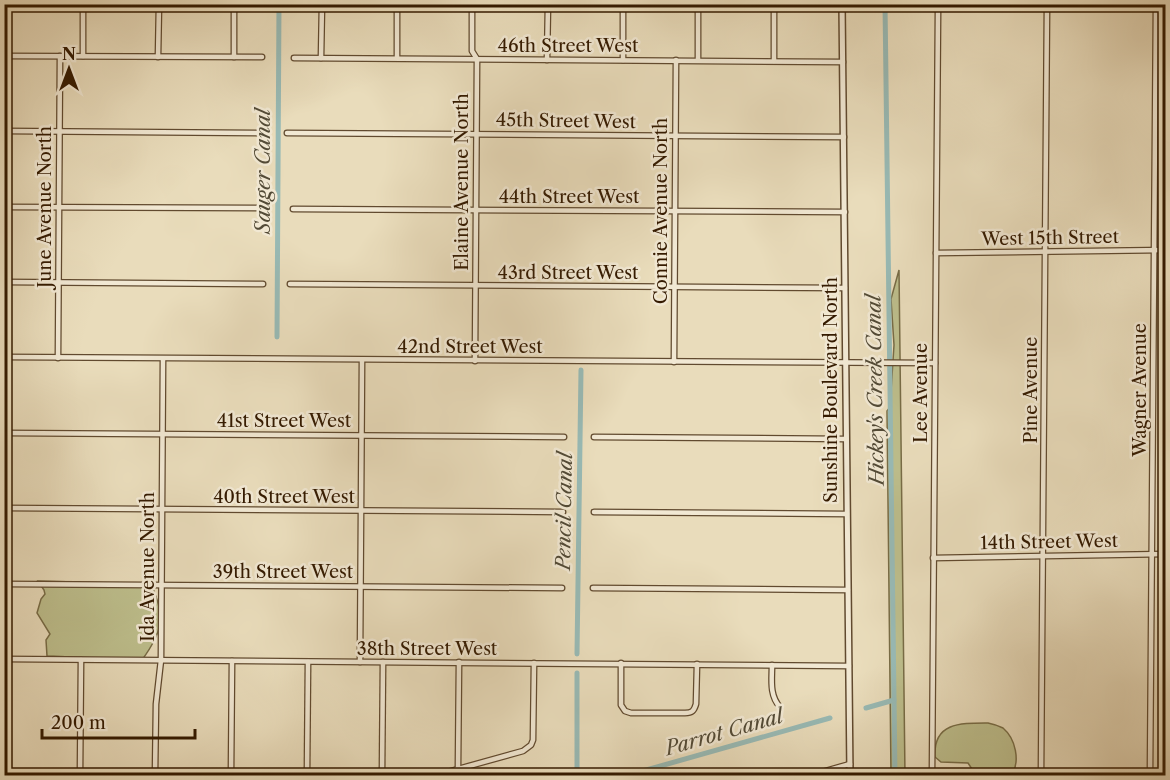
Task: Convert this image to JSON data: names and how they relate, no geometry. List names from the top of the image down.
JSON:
{
  "streets": {
    "street": [
      "46th Street West",
      "45th Street West",
      "Elaine Avenue North",
      "44th Street West",
      "June Avenue North",
      "Connie Avenue North",
      "West 15th Street",
      "43rd Street West",
      "42nd Street West",
      "Sunshine Boulevard North",
      "Pine Avenue",
      "Wagner Avenue",
      "Lee Avenue",
      "41st Street West",
      "40th Street West",
      "14th Street West",
      "Ida Avenue North",
      "39th Street West",
      "38th Street West"
    ]
  },
  "crossings": [
    ["46th Street West", "Elaine Avenue North"],
    ["46th Street West", "Connie Avenue North"],
    ["46th Street West", "Sunshine Boulevard North"],
    ["45th Street West", "Elaine Avenue North"],
    ["45th Street West", "Connie Avenue North"],
    ["45th Street West", "Sunshine Boulevard North"],
    ["Elaine Avenue North", "44th Street West"],
    ["Elaine Avenue North", "43rd Street West"],
    ["Elaine Avenue North", "42nd Street West"],
    ["44th Street West", "Connie Avenue North"],
    ["44th Street West", "Sunshine Boulevard North"],
    ["June Avenue North", "42nd Street West"],
    ["Connie Avenue North", "43rd Street West"],
    ["Connie Avenue North", "42nd Street West"],
    ["West 15th Street", "Pine Avenue"],
    ["West 15th Street", "Wagner Avenue"],
    ["West 15th Street", "Lee Avenue"],
    ["43rd Street West", "Sunshine Boulevard North"],
    ["42nd Street West", "Sunshine Boulevard North"],
    ["42nd Street West", "Lee Avenue"],
    ["42nd Street West", "Ida Avenue North"],
    ["Sunshine Boulevard North", "38th Street West"],
    ["Pine Avenue", "14th Street West"],
    ["Wagner Avenue", "14th Street West"],
    ["Lee Avenue", "14th Street West"],
    ["41st Street West", "Ida Avenue North"],
    ["40th Street West", "Ida Avenue North"],
    ["Ida Avenue North", "39th Street West"],
    ["Ida Avenue North", "38th Street West"]
  ],
  "water": [
    "Sauger Canal",
    "Hickey's Creek Canal",
    "Pencil Canal",
    "Parrot Canal"
  ],
  "scale_bar": "200 m",
  "north": "top"
}
